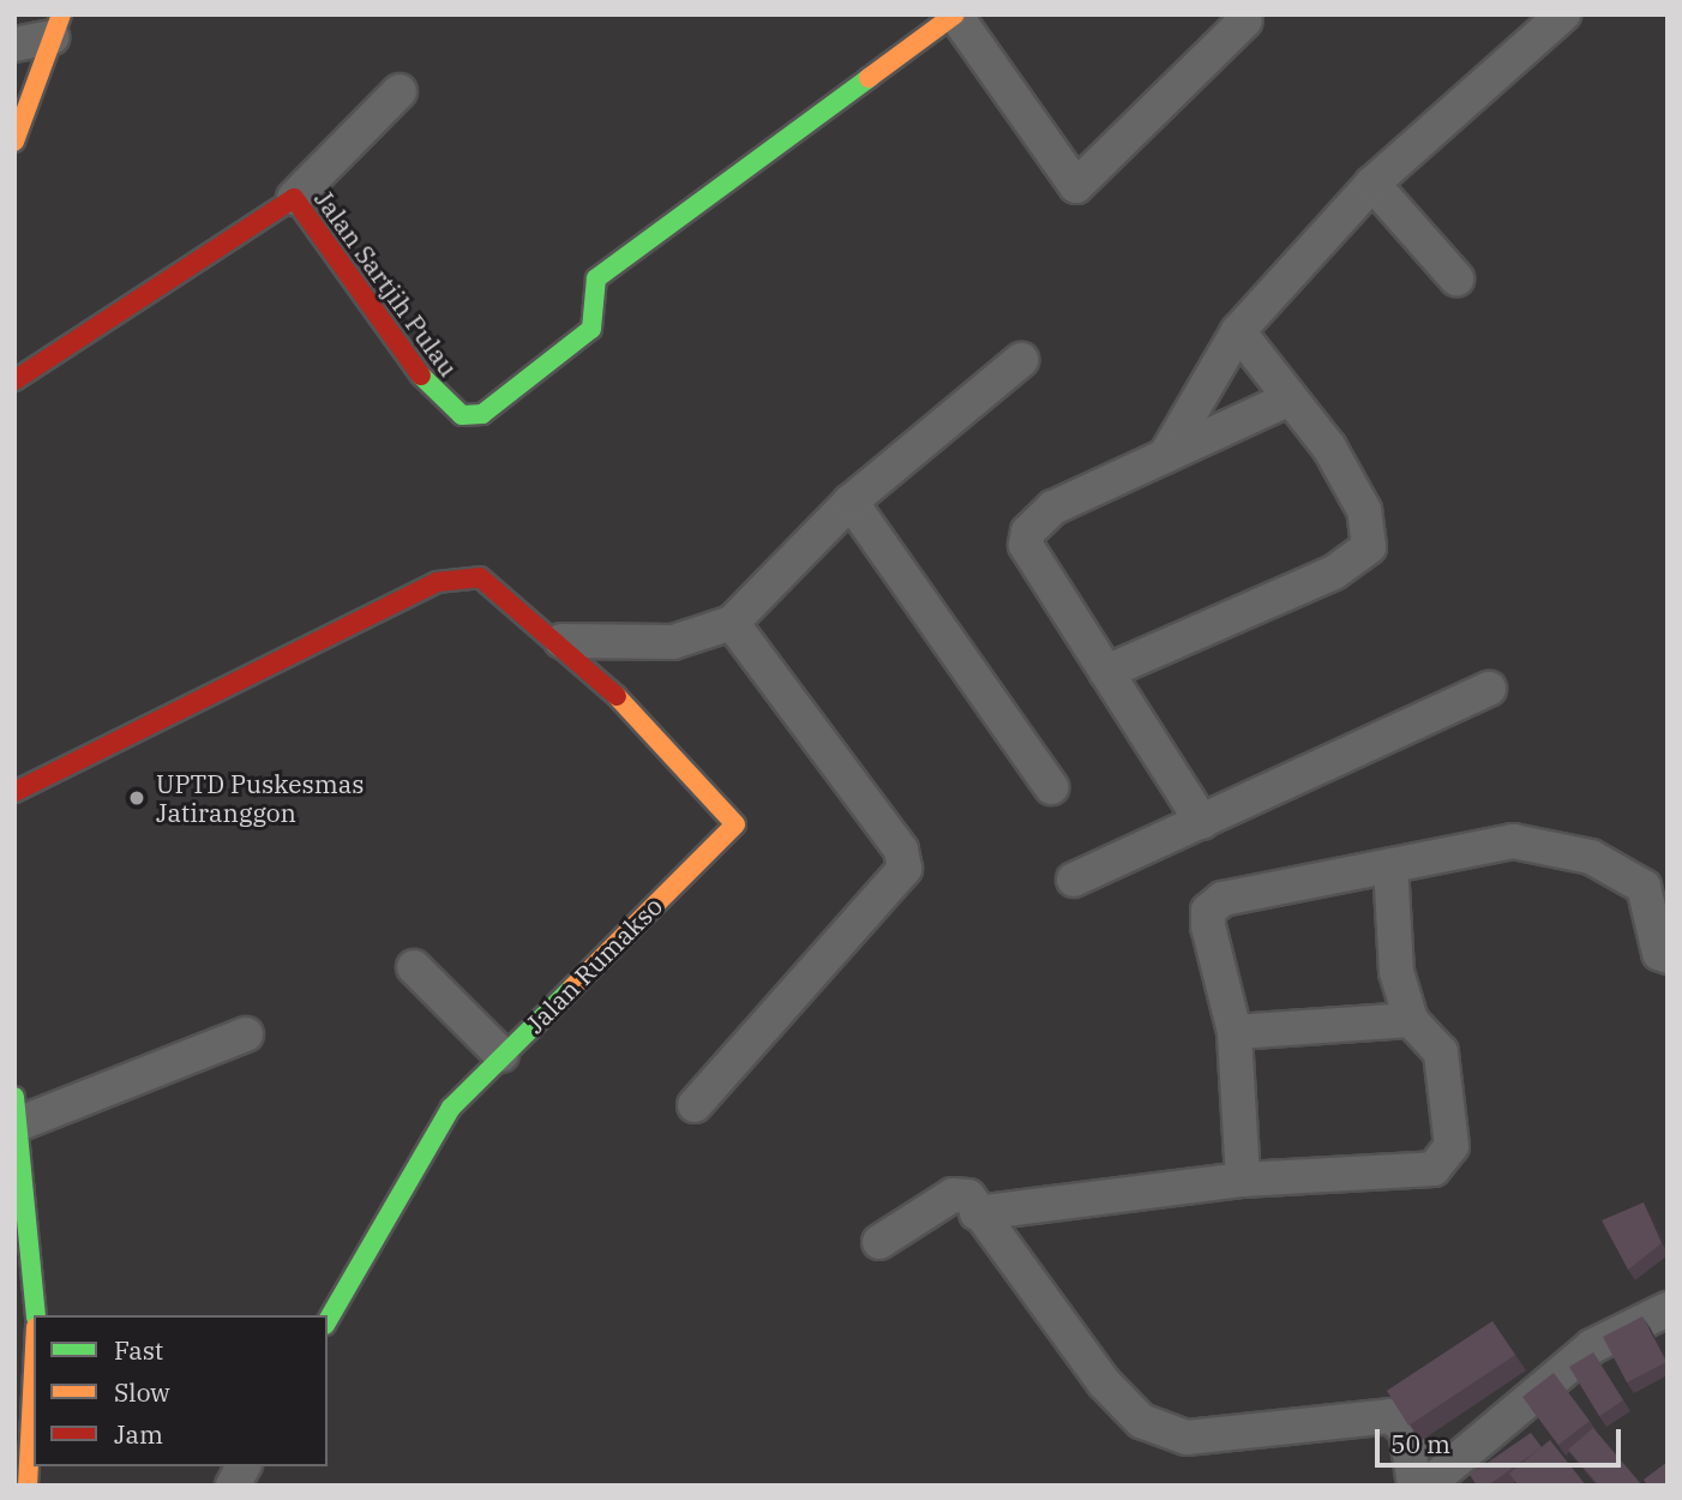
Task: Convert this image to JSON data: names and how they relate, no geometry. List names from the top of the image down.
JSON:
{
  "streets": {
    "street": ["Jalan Sartjih Pulau", "Jalan Rumakso"]
  },
  "places": ["UPTD Puskesmas Jatiranggon"],
  "legend": ["Fast", "Slow", "Jam"],
  "scale_bar": "50 m"
}
